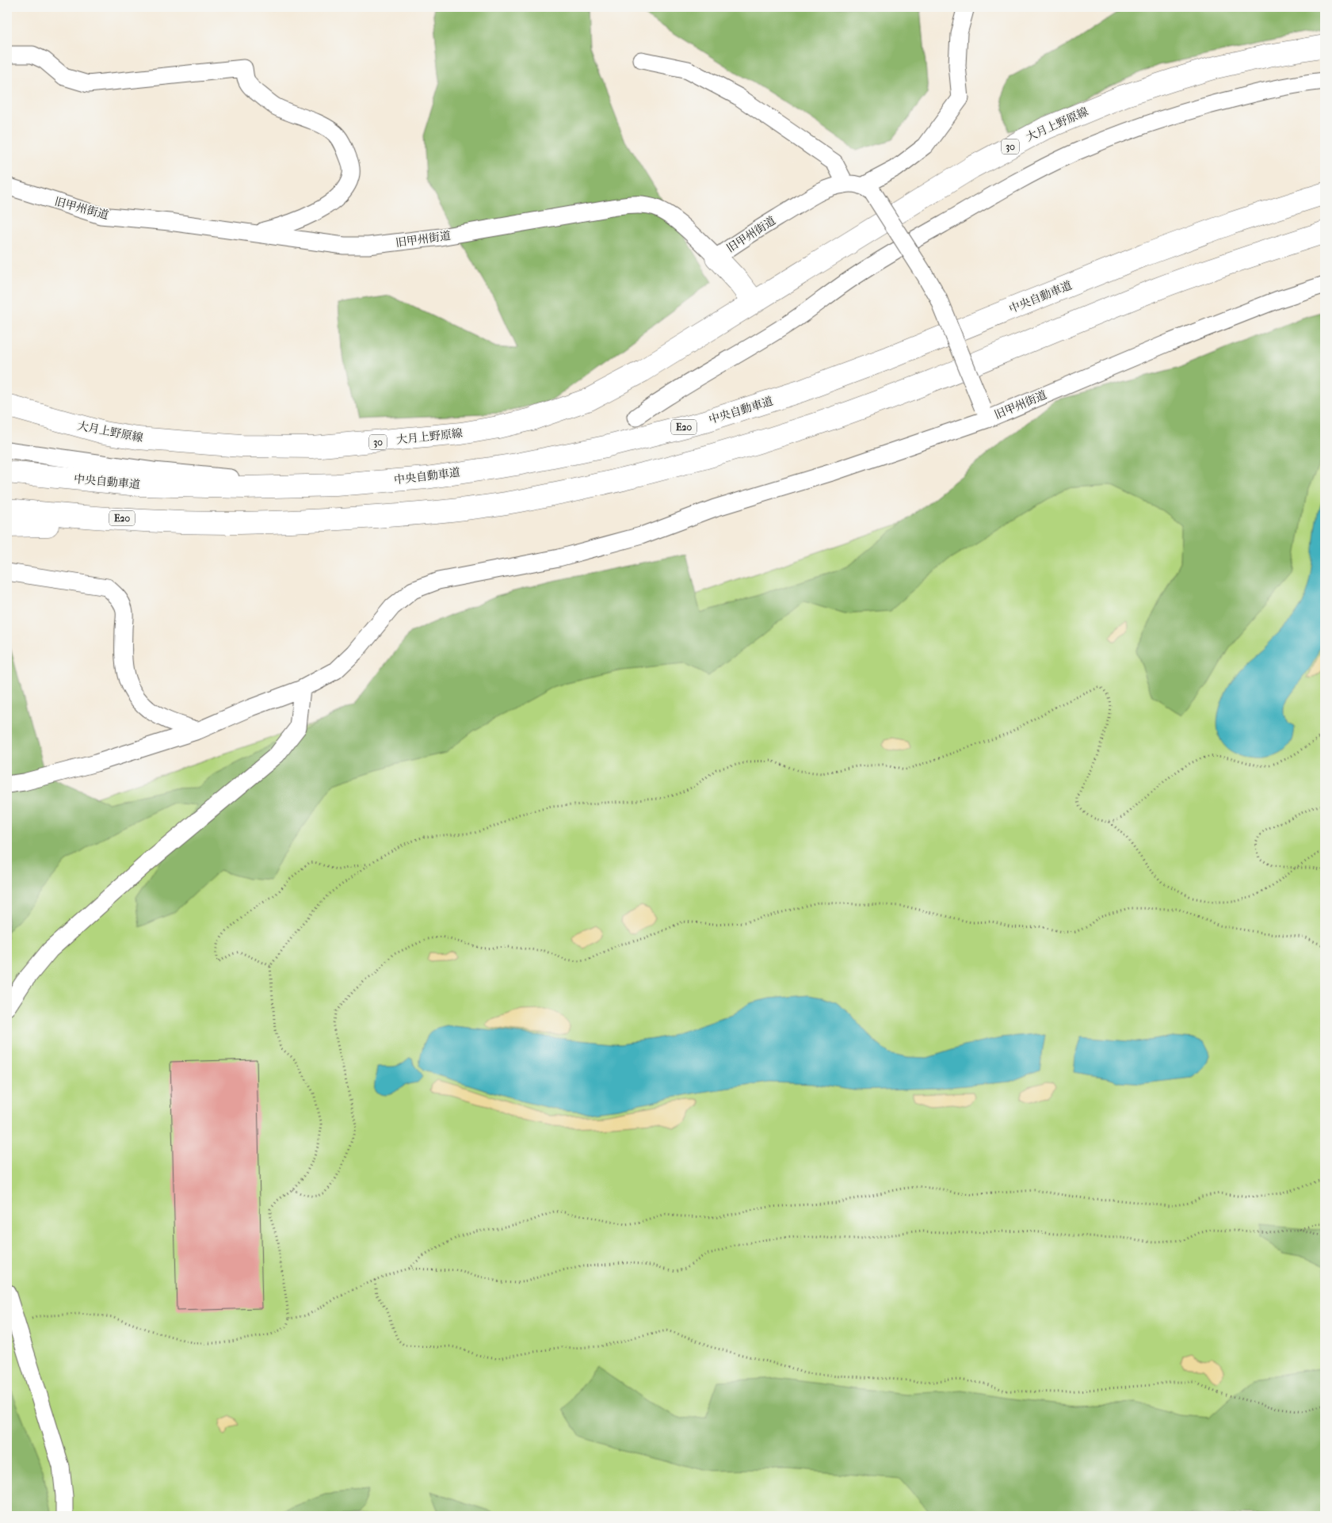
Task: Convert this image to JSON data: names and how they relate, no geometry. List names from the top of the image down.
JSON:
{
  "streets": {
    "main road": [
      "大月上野原線",
      "30",
      "中央自動車道",
      "E20"
    ],
    "street": ["旧甲州街道"]
  }
}
